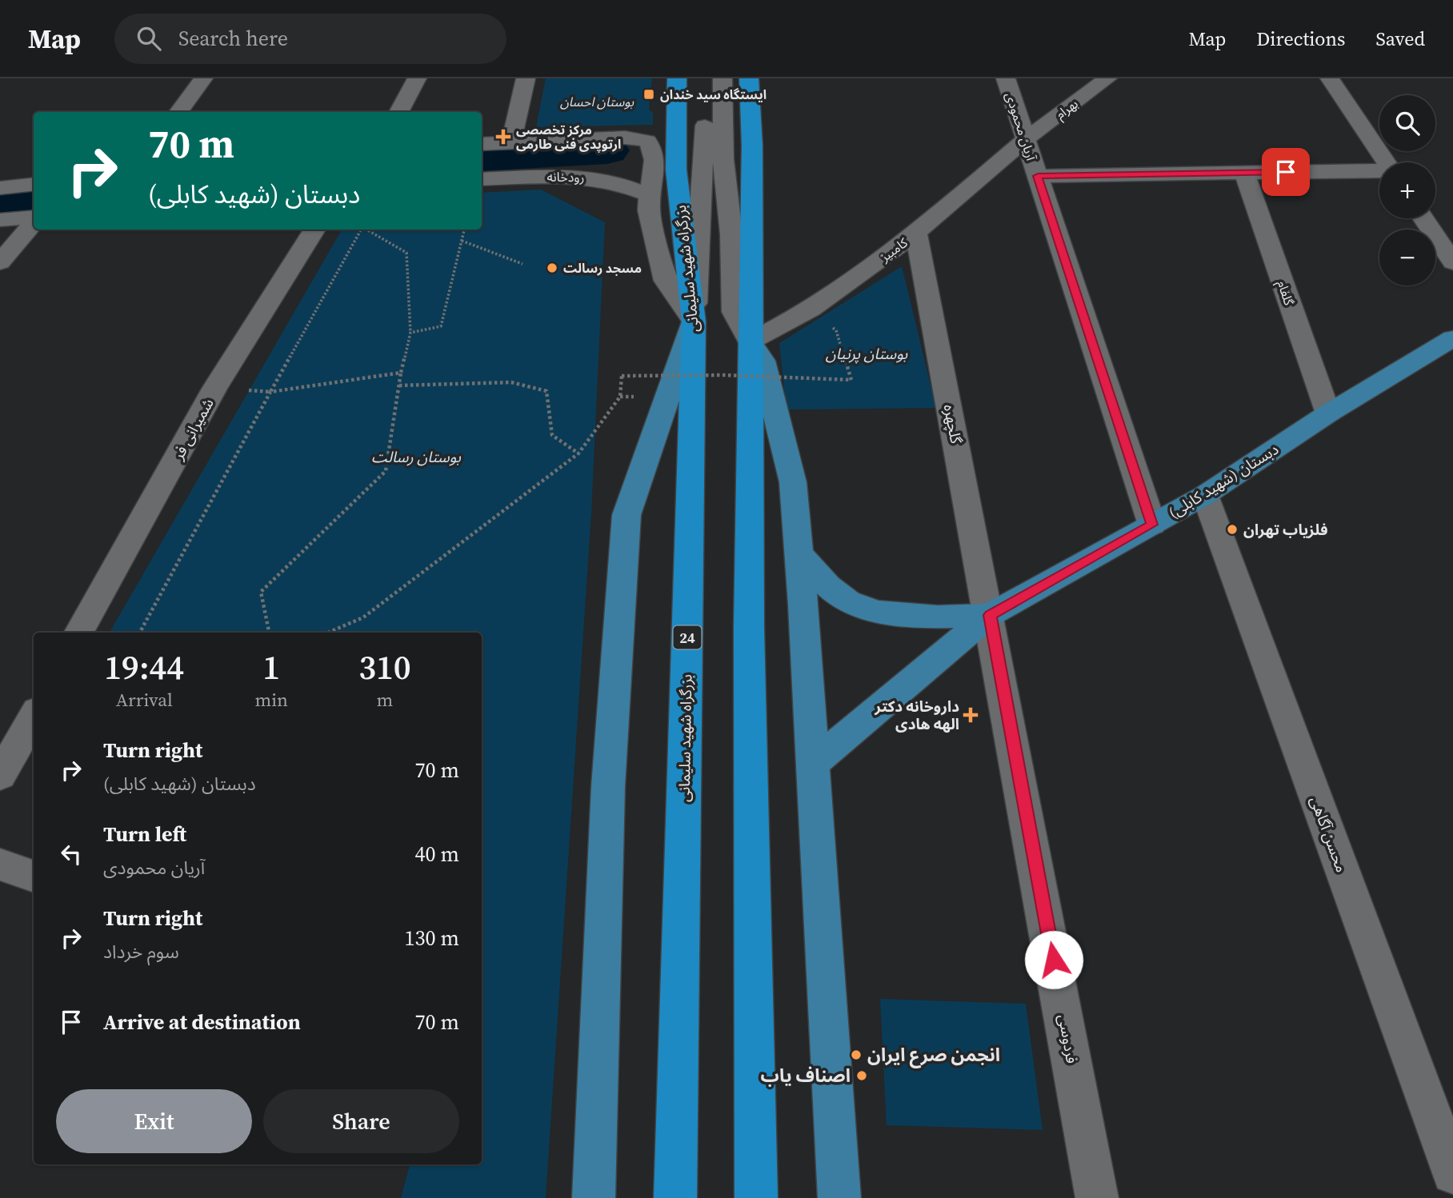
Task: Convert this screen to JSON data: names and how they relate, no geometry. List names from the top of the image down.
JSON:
{
  "streets": {
    "highway": ["بزرگراه شهید سلیمانی", "24"],
    "main road": ["دبستان (شهید کابلی)"],
    "street": [
      "بهرام",
      "آریان محمودی",
      "رودخانه",
      "کامبیز",
      "گلفام",
      "گلچهره",
      "شمیرانی فر",
      "محسن آگاهی",
      "فردوسی"
    ]
  },
  "crossings": [
    ["بهرام", "آریان محمودی"],
    ["بهرام", "کامبیز"],
    ["آریان محمودی", "کامبیز"],
    ["آریان محمودی", "دبستان (شهید کابلی)"],
    ["کامبیز", "گلچهره"],
    ["گلفام", "دبستان (شهید کابلی)"],
    ["گلچهره", "دبستان (شهید کابلی)"],
    ["گلچهره", "فردوسی"],
    ["دبستان (شهید کابلی)", "محسن آگاهی"],
    ["دبستان (شهید کابلی)", "فردوسی"]
  ],
  "parks": ["بوستان احسان", "بوستان پرنیان", "بوستان رسالت"],
  "places": {
    "transit": ["ایستگاه سید خندان"],
    "health": ["مرکز تخصصی ارتوپدی فنی طارمی", "داروخانه دکتر الهه هادی"],
    "other": [
      "مسجد رسالت",
      "فلزیاب تهران",
      "انجمن صرع ایران",
      "اصناف یاب"
    ]
  },
  "page": {
    "header": "Map",
    "search": "Search here",
    "nav": ["Map", "Directions", "Saved"],
    "map_buttons": ["+", "−"],
    "turn": ["70 m", "دبستان (شهید کابلی)"],
    "eta": [
      "19:44",
      "Arrival",
      "1",
      "min",
      "310",
      "m"
    ],
    "list": [
      {
        "name": "Turn right",
        "note": "دبستان (شهید کابلی)",
        "value": "70 m"
      },
      {
        "name": "Turn left",
        "note": "آریان محمودی",
        "value": "40 m"
      },
      {
        "name": "Turn right",
        "note": "سوم خرداد",
        "value": "130 m"
      },
      {
        "name": "Arrive at destination",
        "value": "70 m"
      }
    ],
    "buttons": ["Exit", "Share"]
  }
}
